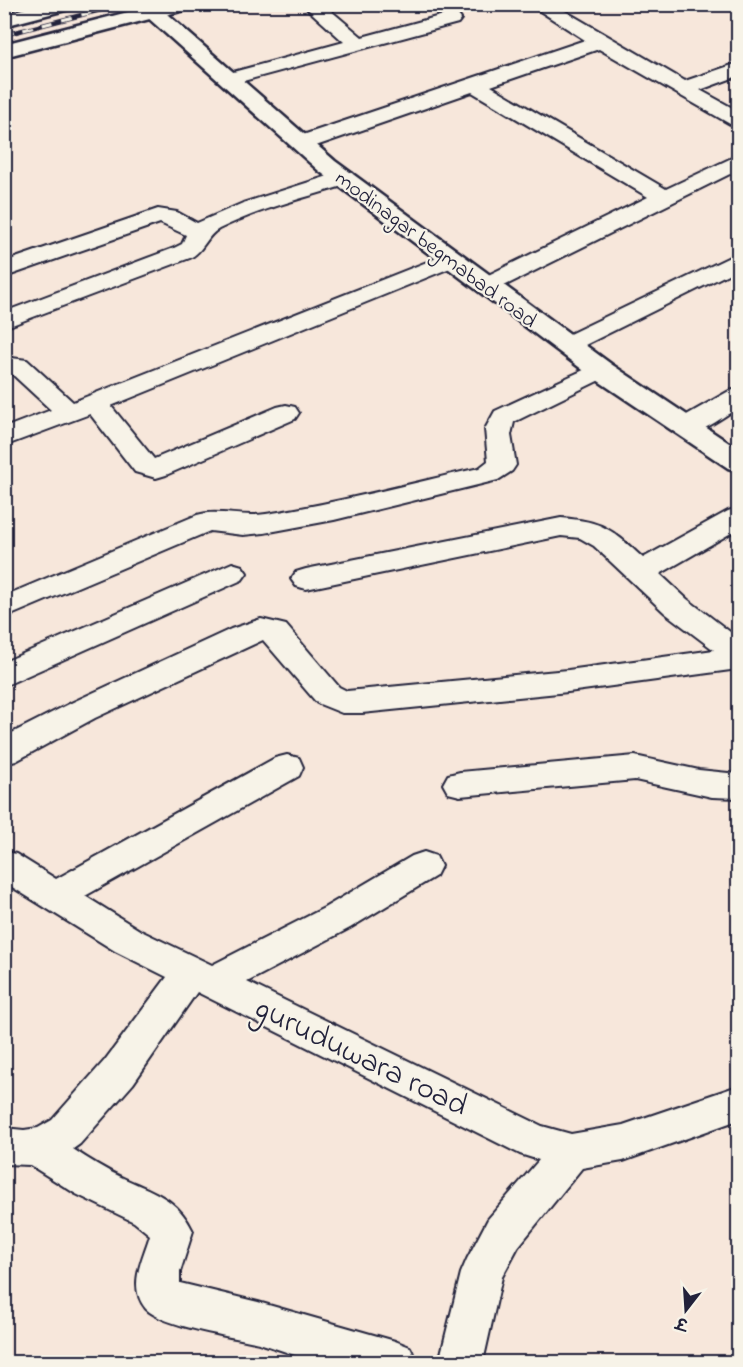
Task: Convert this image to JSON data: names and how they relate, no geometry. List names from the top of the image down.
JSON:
{
  "streets": {
    "main road": ["modinagar begmabad road"],
    "street": ["guruduwara road"]
  },
  "north": "bottom"
}
